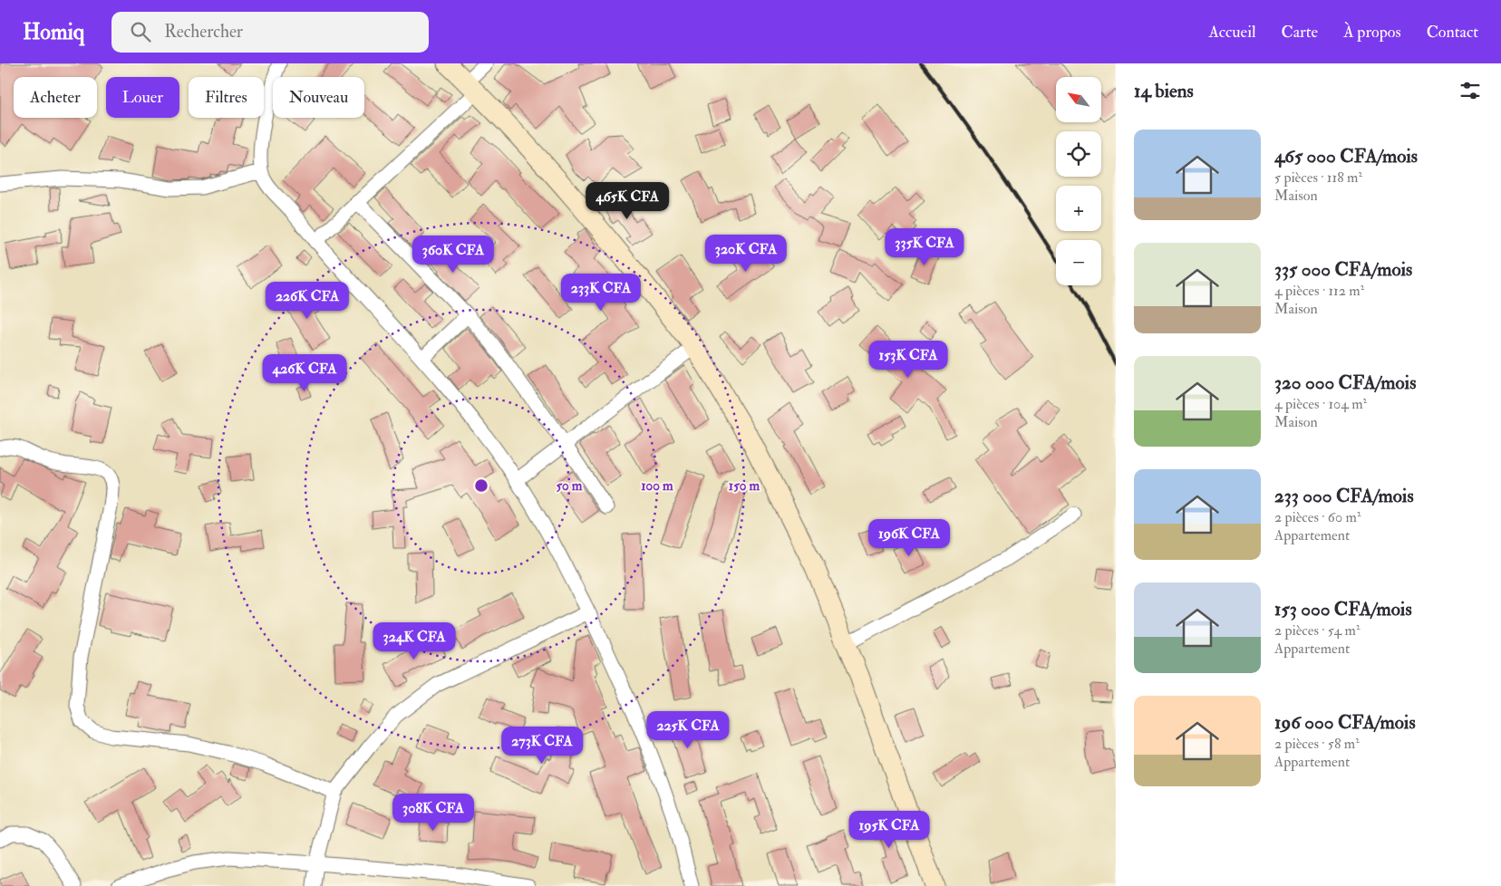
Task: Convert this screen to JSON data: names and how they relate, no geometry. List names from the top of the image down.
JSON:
{
  "north": "top left",
  "page": {
    "header": "Homiq",
    "search": "Rechercher",
    "nav": [
      "Accueil",
      "Carte",
      "À propos",
      "Contact"
    ],
    "heading": "14 biens",
    "map_buttons": ["+", "−"],
    "chip": [
      "Acheter",
      "Louer",
      "Filtres",
      "Nouveau"
    ],
    "list": [
      {
        "name": "465 000 CFA/mois",
        "note": "5 pièces · 118 m² · Maison"
      },
      {
        "name": "335 000 CFA/mois",
        "note": "4 pièces · 112 m² · Maison"
      },
      {
        "name": "320 000 CFA/mois",
        "note": "4 pièces · 104 m² · Maison"
      },
      {
        "name": "233 000 CFA/mois",
        "note": "2 pièces · 60 m² · Appartement"
      },
      {
        "name": "153 000 CFA/mois",
        "note": "2 pièces · 54 m² · Appartement"
      },
      {
        "name": "196 000 CFA/mois",
        "note": "2 pièces · 58 m² · Appartement"
      }
    ],
    "price": [
      "465K CFA",
      "335K CFA",
      "320K CFA",
      "360K CFA",
      "233K CFA",
      "226K CFA",
      "153K CFA",
      "426K CFA",
      "196K CFA",
      "324K CFA",
      "225K CFA",
      "273K CFA",
      "308K CFA",
      "195K CFA"
    ]
  },
  "rings": ["50 m", "100 m", "150 m"]
}
